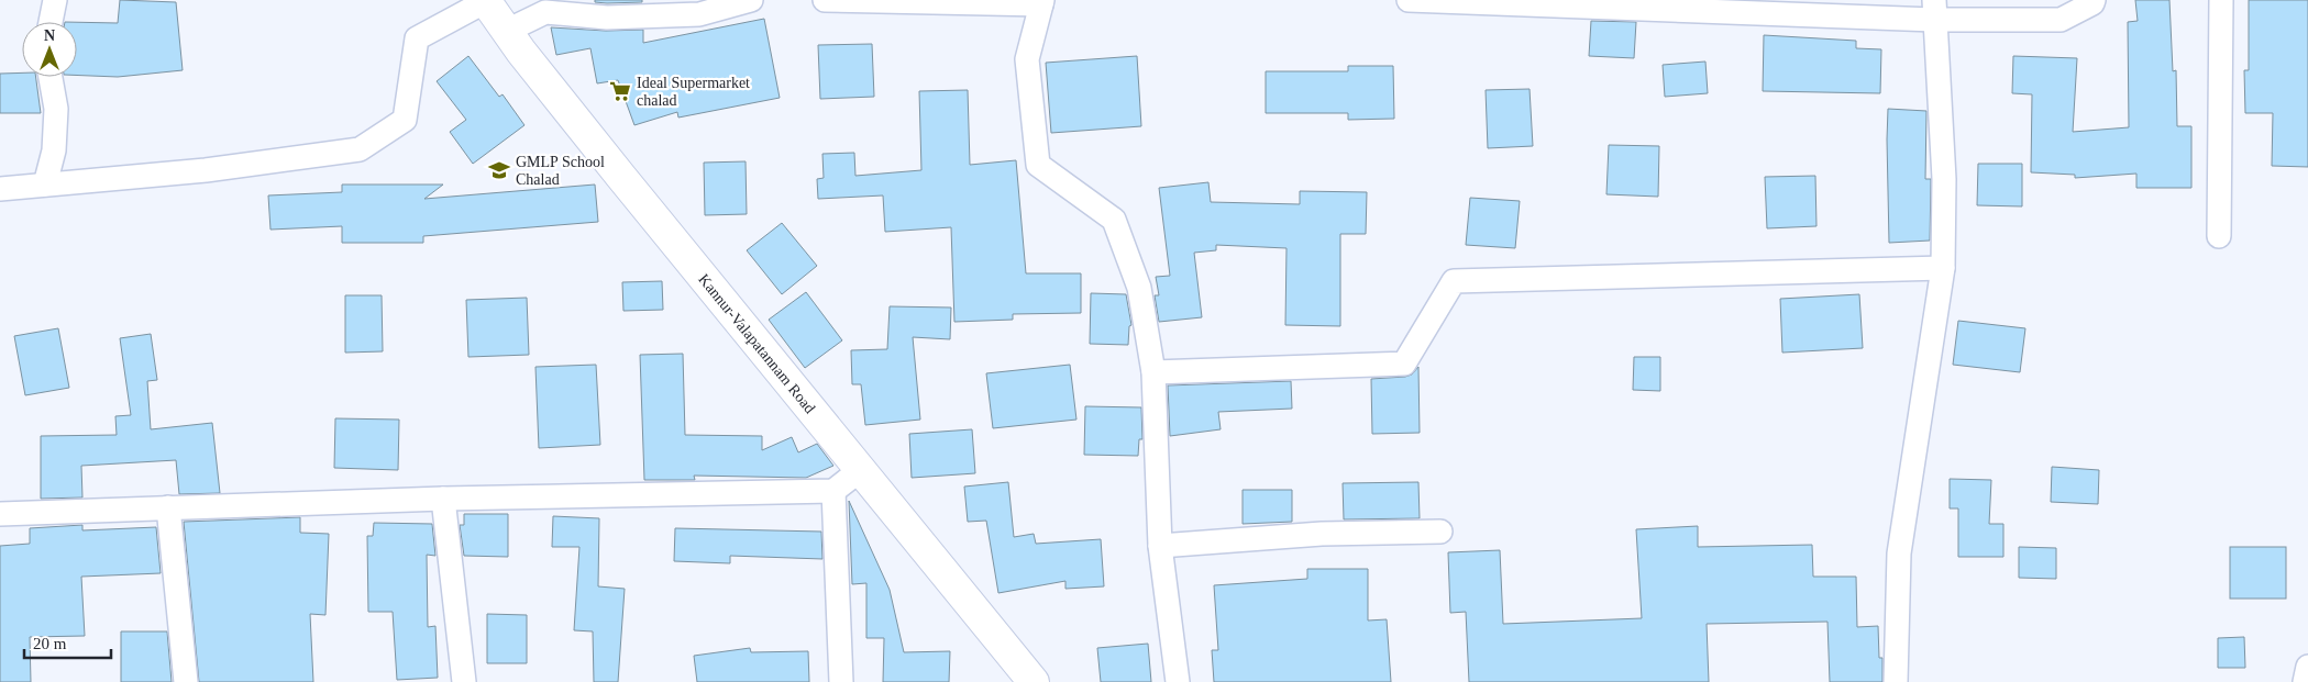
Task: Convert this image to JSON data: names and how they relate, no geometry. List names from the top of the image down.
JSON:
{
  "streets": {
    "main road": ["Kannur-Valapatannam Road"]
  },
  "places": {
    "supermarket": ["Ideal Supermarket chalad"],
    "school or university": ["GMLP School Chalad"]
  },
  "scale_bar": "20 m",
  "north": "top"
}
